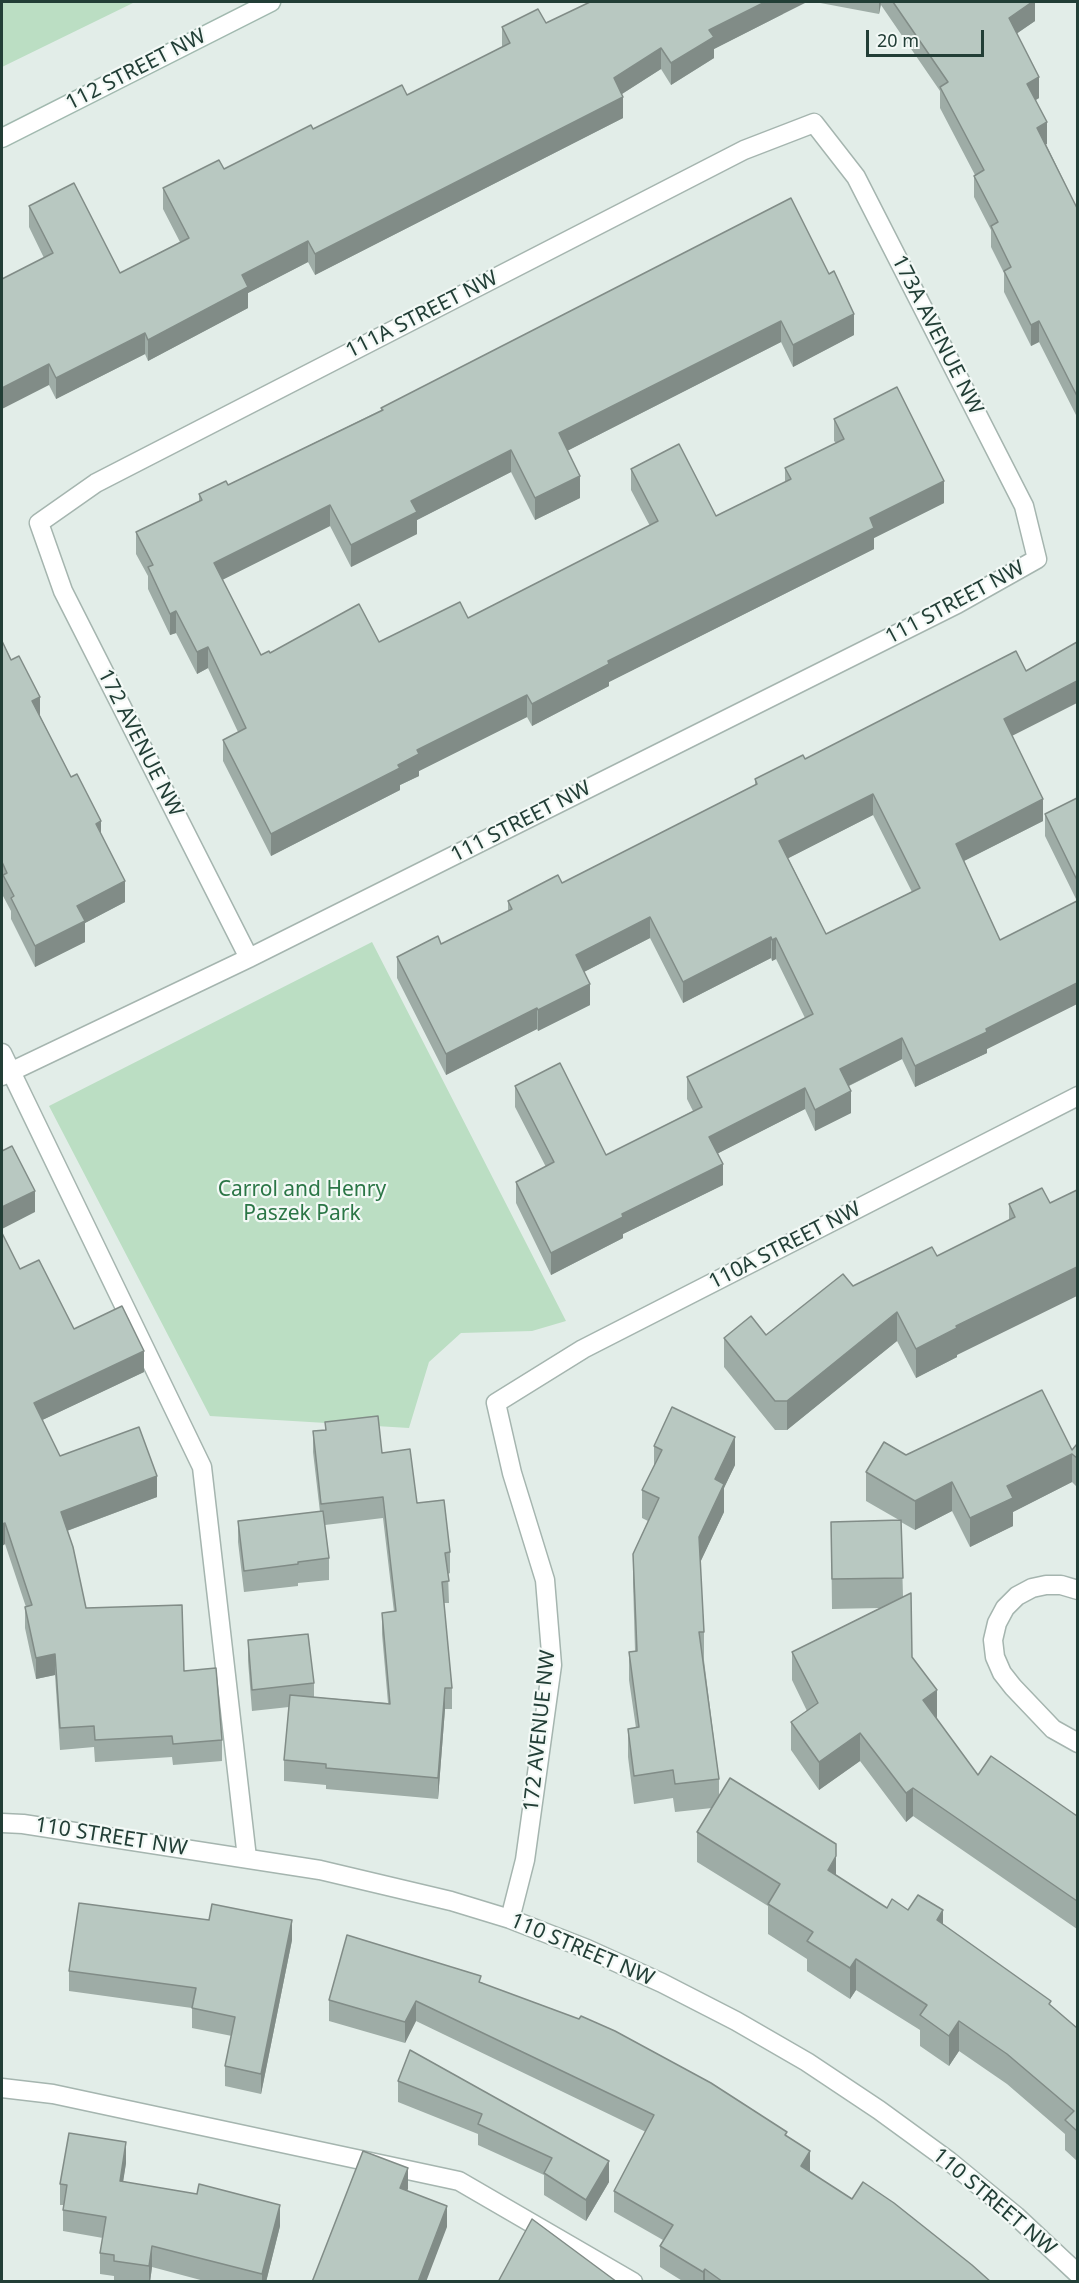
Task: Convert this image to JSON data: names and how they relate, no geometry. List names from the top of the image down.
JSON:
{
  "streets": {
    "street": [
      "112 STREET NW",
      "111A STREET NW",
      "173A AVENUE NW",
      "111 STREET NW",
      "172 AVENUE NW",
      "110A STREET NW",
      "110 STREET NW"
    ]
  },
  "crossings": [
    ["111A STREET NW", "173A AVENUE NW"],
    ["111A STREET NW", "172 AVENUE NW"],
    ["173A AVENUE NW", "111 STREET NW"],
    ["111 STREET NW", "172 AVENUE NW"],
    ["172 AVENUE NW", "110A STREET NW"],
    ["172 AVENUE NW", "110 STREET NW"]
  ],
  "parks": ["Carrol and Henry Paszek Park"],
  "scale_bar": "20 m"
}
